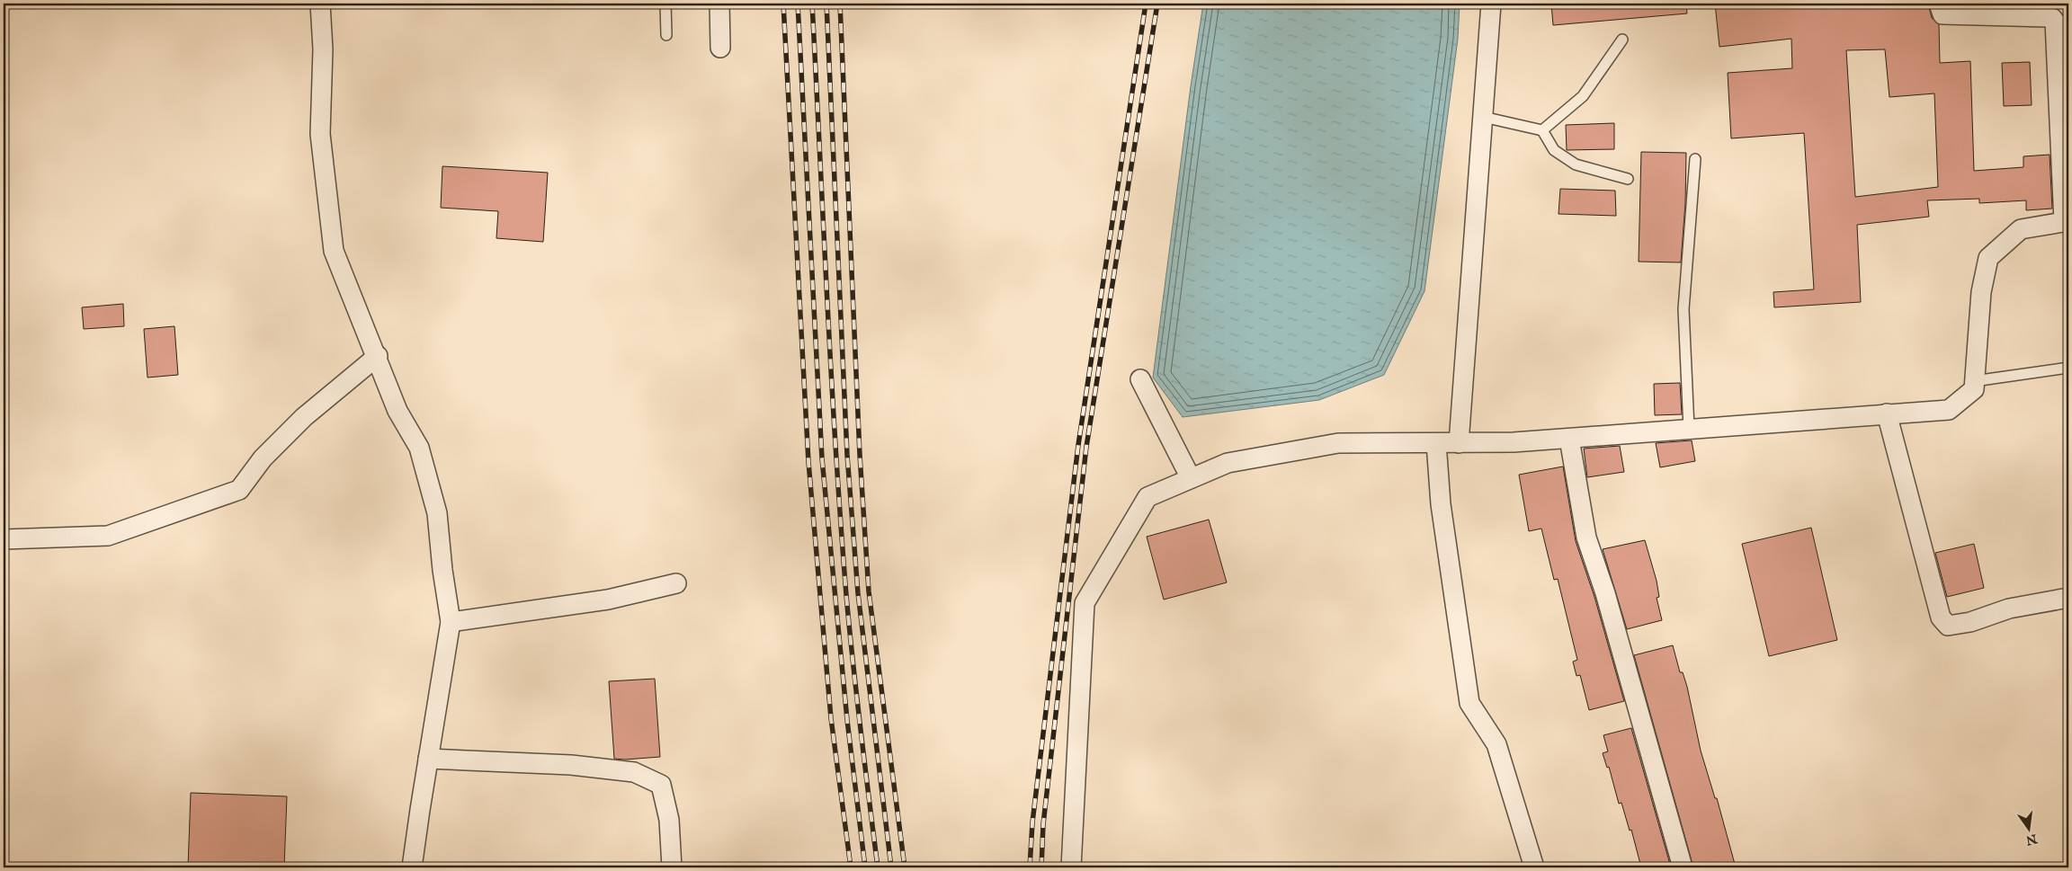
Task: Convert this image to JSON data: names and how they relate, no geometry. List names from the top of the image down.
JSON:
{
  "north": "bottom"
}
